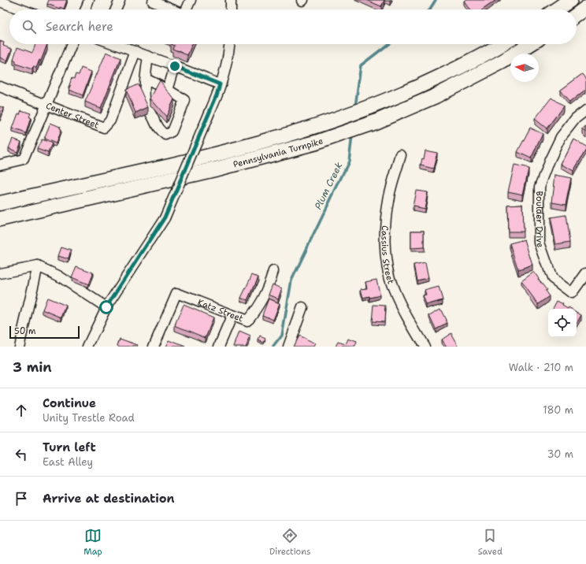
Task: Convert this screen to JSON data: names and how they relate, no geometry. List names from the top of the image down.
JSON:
{
  "streets": {
    "highway": ["Pennsylvania Turnpike"],
    "street": [
      "Center Street",
      "Boulder Drive",
      "Cassius Street",
      "Katz Street"
    ]
  },
  "water": ["Plum Creek"],
  "scale_bar": "50 m",
  "north": "left",
  "page": {
    "search": "Search here",
    "scale": "50 m",
    "heading": ["3 min", "Walk · 210 m"],
    "list": [
      ["Continue", "Unity Trestle Road", "180 m"],
      ["Turn left", "East Alley", "30 m"],
      "Arrive at destination"
    ],
    "nav": ["Map", "Directions", "Saved"]
  }
}
